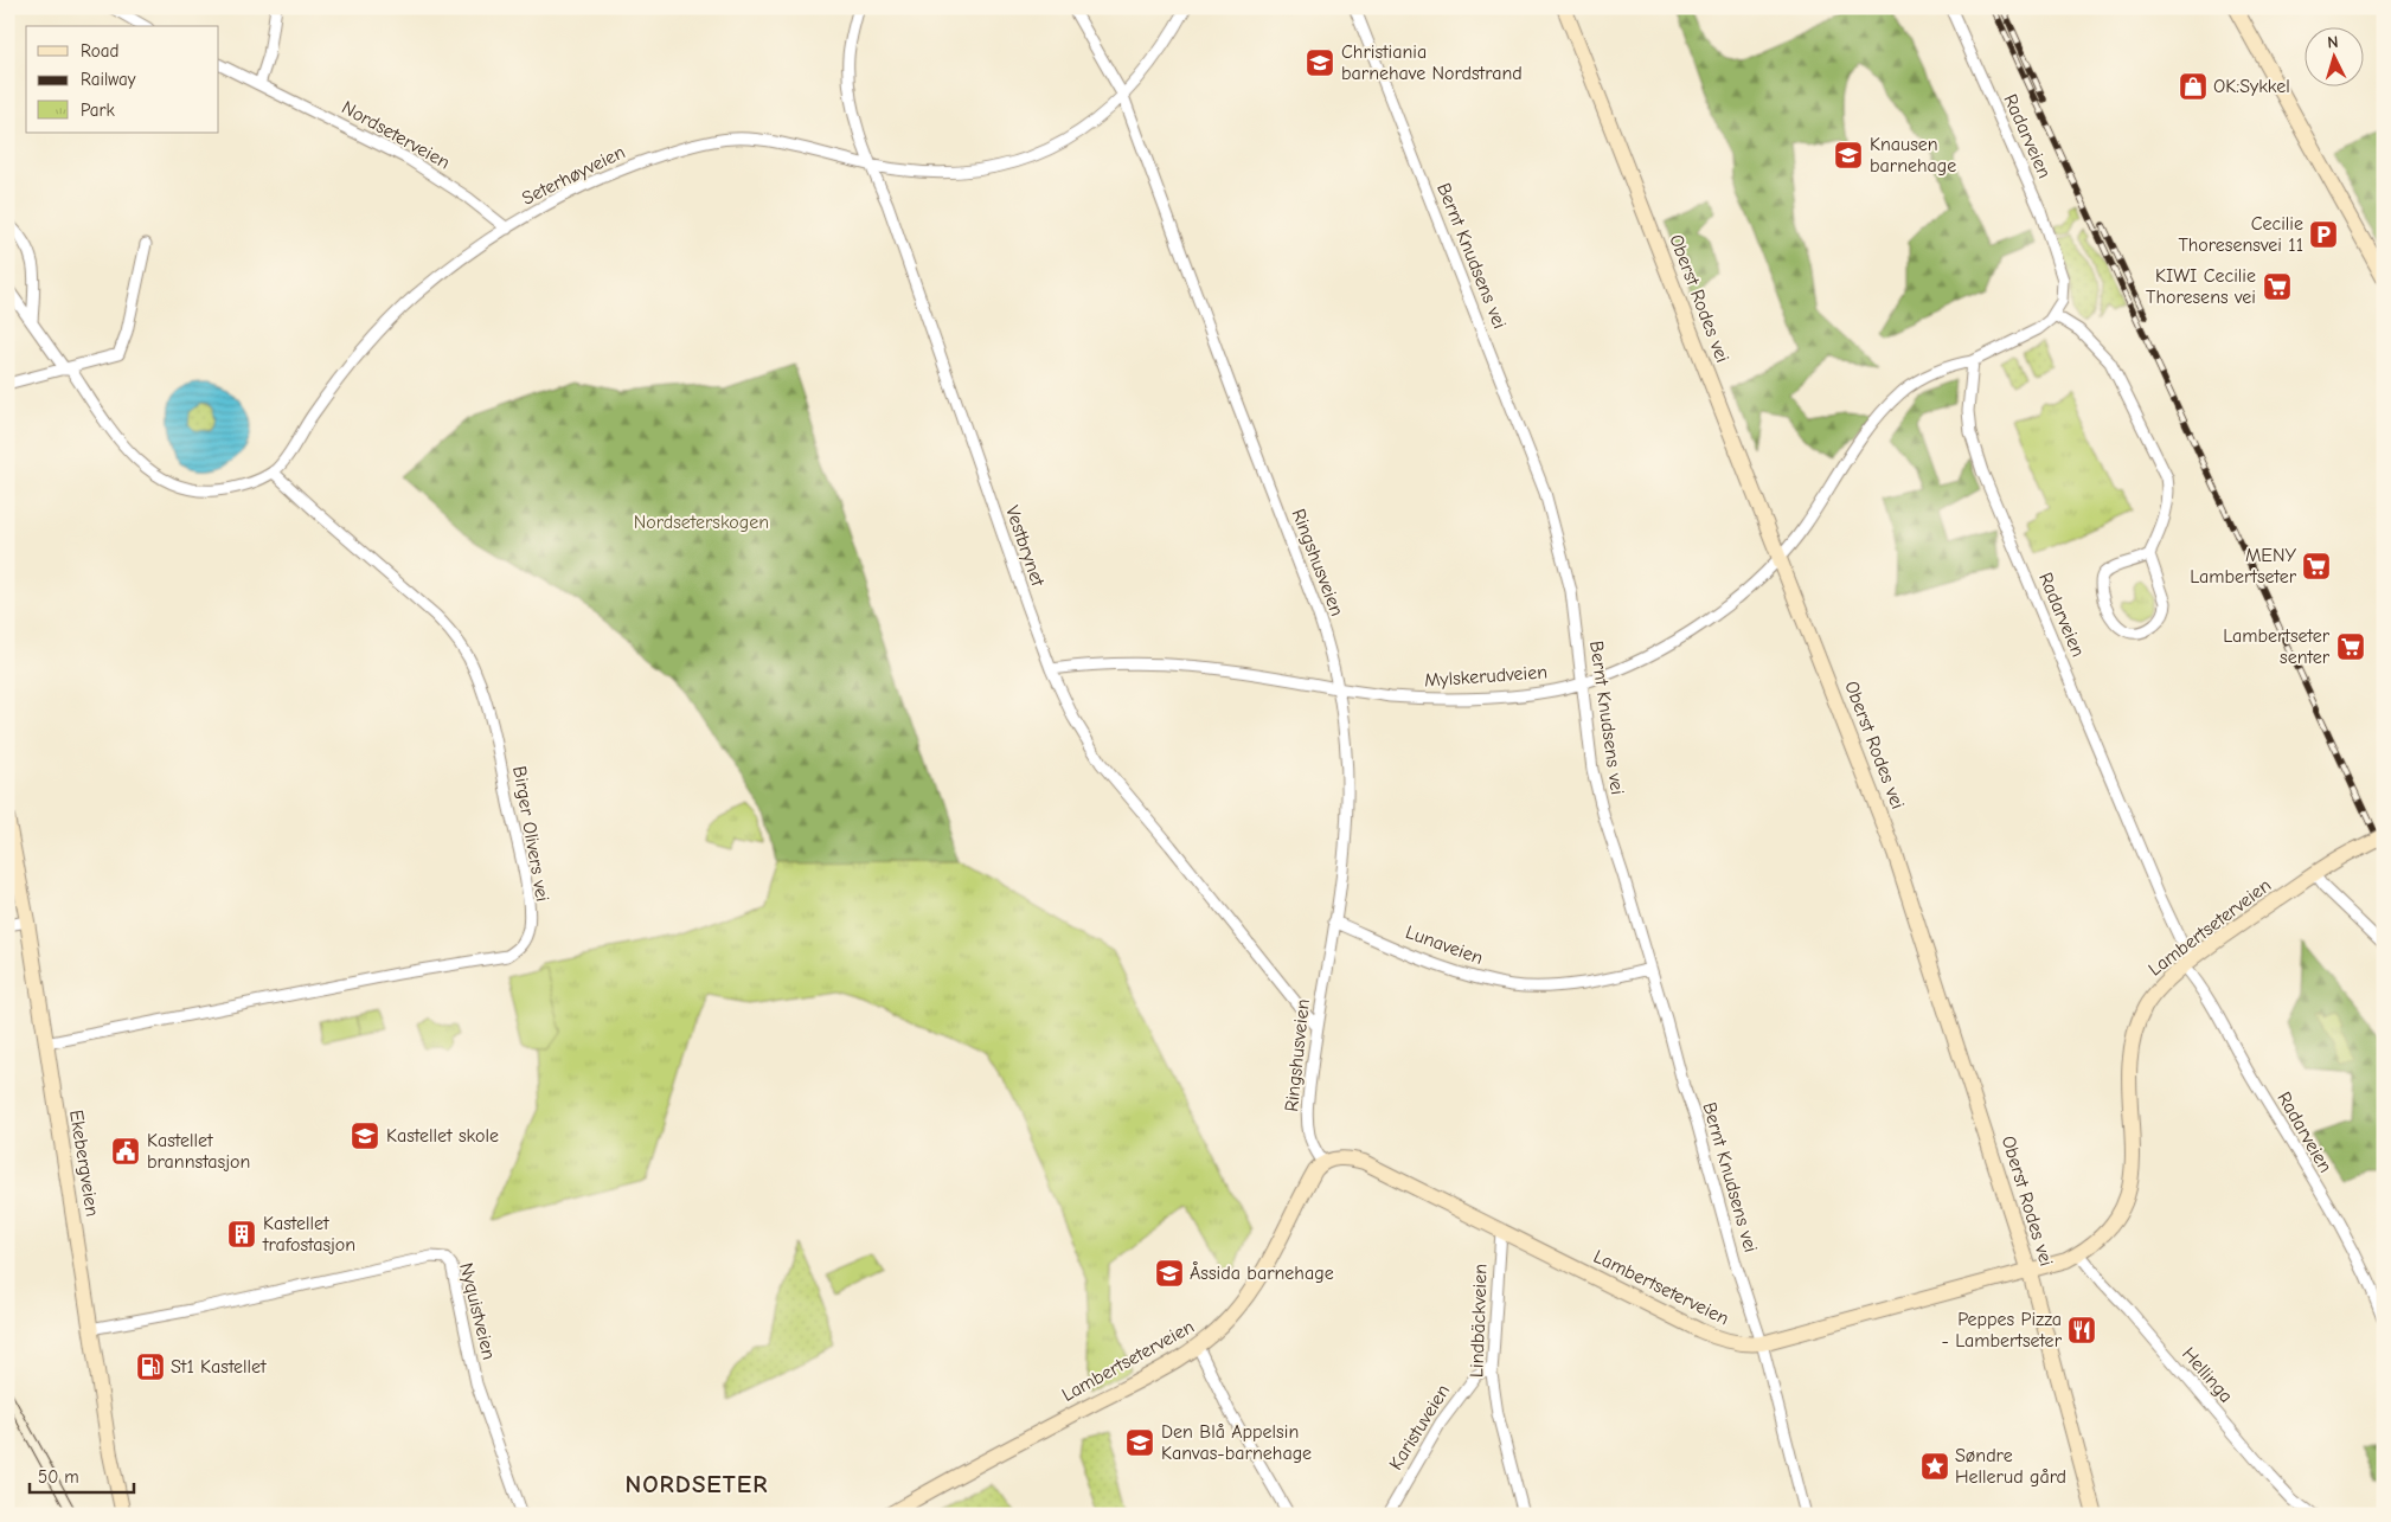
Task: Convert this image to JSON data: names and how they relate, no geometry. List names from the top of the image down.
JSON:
{
  "streets": {
    "main road": ["Oberst Rodes vei", "Lambertseterveien", "Ekebergveien"],
    "street": [
      "Nordseterveien",
      "Radarveien",
      "Seterhøyveien",
      "Bernt Knudsens vei",
      "Vestbrynet",
      "Ringshusveien",
      "Mylskerudveien",
      "Birger Olivers vei",
      "Lunaveien",
      "Nyquistveien",
      "Lindbäckveien",
      "Hellinga",
      "Karistuveien"
    ]
  },
  "crossings": [
    ["Nordseterveien", "Seterhøyveien"],
    ["Radarveien", "Mylskerudveien"],
    ["Radarveien", "Lambertseterveien"],
    ["Seterhøyveien", "Vestbrynet"],
    ["Seterhøyveien", "Ringshusveien"],
    ["Seterhøyveien", "Birger Olivers vei"],
    ["Bernt Knudsens vei", "Mylskerudveien"],
    ["Bernt Knudsens vei", "Lambertseterveien"],
    ["Bernt Knudsens vei", "Lunaveien"],
    ["Oberst Rodes vei", "Mylskerudveien"],
    ["Oberst Rodes vei", "Lambertseterveien"],
    ["Vestbrynet", "Ringshusveien"],
    ["Vestbrynet", "Mylskerudveien"],
    ["Ringshusveien", "Mylskerudveien"],
    ["Ringshusveien", "Lambertseterveien"],
    ["Ringshusveien", "Lunaveien"],
    ["Birger Olivers vei", "Ekebergveien"],
    ["Lambertseterveien", "Lindbäckveien"],
    ["Lambertseterveien", "Hellinga"],
    ["Ekebergveien", "Nyquistveien"],
    ["Lindbäckveien", "Karistuveien"]
  ],
  "districts": ["NORDSETER"],
  "parks": ["Nordseterskogen"],
  "places": {
    "school or university": [
      "Christiania barnehave Nordstrand",
      "Knausen barnehage",
      "Kastellet skole",
      "Åssida barnehage",
      "Den Blå Appelsin Kanvas-barnehage"
    ],
    "shop": ["OK:Sykkel"],
    "parking": ["Cecilie Thoresensvei 11"],
    "supermarket": ["KIWI Cecilie Thoresens vei", "MENY Lambertseter", "Lambertseter senter"],
    "public building": ["Kastellet brannstasjon"],
    "building": ["Kastellet trafostasjon"],
    "restaurant": ["Peppes Pizza - Lambertseter"],
    "fuel station": ["St1 Kastellet"],
    "place": ["Søndre Hellerud gård"]
  },
  "legend": ["Road", "Railway", "Park"],
  "scale_bar": "50 m",
  "north": "top"
}
